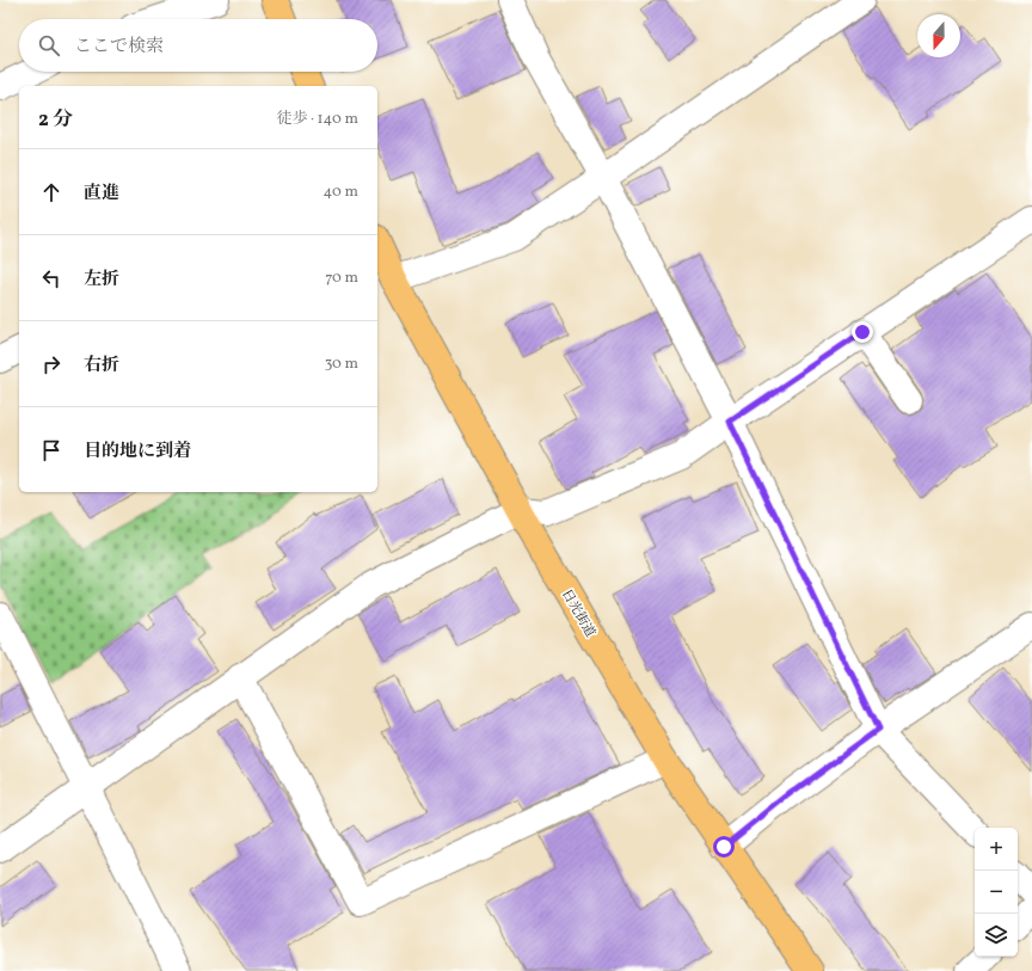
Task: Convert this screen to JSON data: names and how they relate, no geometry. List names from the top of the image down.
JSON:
{
  "streets": {
    "highway": ["日光街道"]
  },
  "north": "bottom",
  "page": {
    "search": "ここで検索",
    "heading": ["2 分", "徒歩 · 140 m"],
    "list": [
      ["直進", "40 m"],
      ["左折", "70 m"],
      ["右折", "30 m"],
      "目的地に到着"
    ],
    "map_buttons": ["+", "−"]
  }
}
